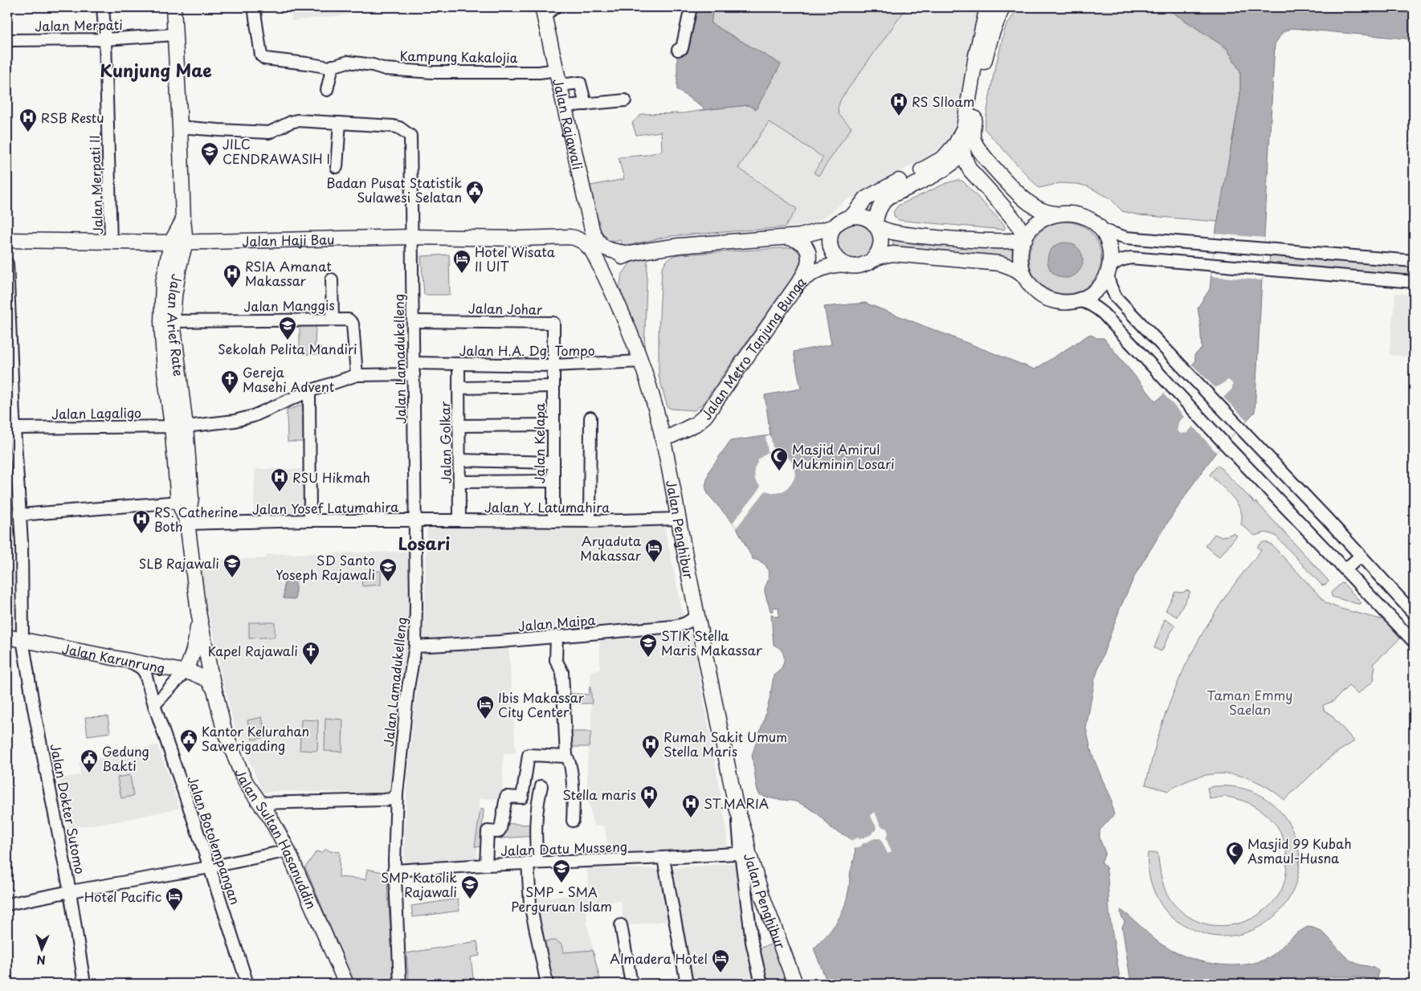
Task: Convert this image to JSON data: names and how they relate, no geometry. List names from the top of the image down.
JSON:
{
  "streets": {
    "main road": [
      "Jalan Rajawali",
      "Jalan Haji Bau",
      "Jalan Arief Rate",
      "Jalan Metro Tanjung Bunga",
      "Jalan Penghibur",
      "Jalan Karunrung",
      "Jalan Sultan Hasanuddin"
    ],
    "street": [
      "Jalan Merpati",
      "Kampung Kakalojia",
      "Jalan Merpati II",
      "Jalan Manggis",
      "Jalan Johar",
      "Jalan H.A. Dg. Tompo",
      "Jalan Lamadukelleng",
      "Jalan Lagaligo",
      "Jalan Golkar",
      "Jalan Kelapa",
      "Jalan Y. Latumahira",
      "Jalan Yosef Latumahira",
      "Jalan Maipa",
      "Jalan Dokter Sutomo",
      "Jalan Botolempangan",
      "Jalan Datu Musseng"
    ]
  },
  "crossings": [
    ["Jalan Merpati", "Jalan Merpati II"],
    ["Kampung Kakalojia", "Jalan Rajawali"],
    ["Jalan Rajawali", "Jalan Haji Bau"],
    ["Jalan Rajawali", "Jalan Penghibur"],
    ["Jalan Merpati II", "Jalan Haji Bau"],
    ["Jalan Haji Bau", "Jalan Arief Rate"],
    ["Jalan Haji Bau", "Jalan Lamadukelleng"],
    ["Jalan Haji Bau", "Jalan Penghibur"],
    ["Jalan Manggis", "Jalan Arief Rate"],
    ["Jalan Manggis", "Jalan Lagaligo"],
    ["Jalan Johar", "Jalan H.A. Dg. Tompo"],
    ["Jalan Johar", "Jalan Lamadukelleng"],
    ["Jalan Johar", "Jalan Kelapa"],
    ["Jalan Arief Rate", "Jalan Lagaligo"],
    ["Jalan Arief Rate", "Jalan Yosef Latumahira"],
    ["Jalan Arief Rate", "Jalan Karunrung"],
    ["Jalan Arief Rate", "Jalan Sultan Hasanuddin"],
    ["Jalan Metro Tanjung Bunga", "Jalan Penghibur"],
    ["Jalan H.A. Dg. Tompo", "Jalan Lamadukelleng"],
    ["Jalan H.A. Dg. Tompo", "Jalan Golkar"],
    ["Jalan H.A. Dg. Tompo", "Jalan Kelapa"],
    ["Jalan H.A. Dg. Tompo", "Jalan Penghibur"],
    ["Jalan Lamadukelleng", "Jalan Lagaligo"],
    ["Jalan Lamadukelleng", "Jalan Y. Latumahira"],
    ["Jalan Lamadukelleng", "Jalan Yosef Latumahira"],
    ["Jalan Lamadukelleng", "Jalan Maipa"],
    ["Jalan Lamadukelleng", "Jalan Datu Musseng"],
    ["Jalan Lagaligo", "Jalan Dokter Sutomo"],
    ["Jalan Golkar", "Jalan Y. Latumahira"],
    ["Jalan Kelapa", "Jalan Y. Latumahira"],
    ["Jalan Y. Latumahira", "Jalan Yosef Latumahira"],
    ["Jalan Y. Latumahira", "Jalan Penghibur"],
    ["Jalan Penghibur", "Jalan Maipa"],
    ["Jalan Penghibur", "Jalan Datu Musseng"],
    ["Jalan Karunrung", "Jalan Dokter Sutomo"],
    ["Jalan Karunrung", "Jalan Sultan Hasanuddin"],
    ["Jalan Karunrung", "Jalan Botolempangan"]
  ],
  "districts": ["Kunjung Mae", "Losari"],
  "parks": ["Taman Emmy Saelan"],
  "places": {
    "hospital": [
      "RS SIloam",
      "RSB Restu",
      "RSIA Amanat Makassar",
      "RSU Hikmah",
      "RS. Catherine Both",
      "Rumah Sakit Umum Stella Maris",
      "Stella maris",
      "ST.MARIA"
    ],
    "school or university": [
      "JILC CENDRAWASIH I",
      "Sekolah Pelita Mandiri",
      "SLB Rajawali",
      "SD Santo Yoseph Rajawali",
      "STIK Stella Maris Makassar",
      "SMP - SMA Perguruan Islam",
      "SMP Katolik Rajawali"
    ],
    "public building": ["Badan Pusat Statistik Sulawesi Selatan", "Kantor Kelurahan Sawerigading", "Gedung Bakti"],
    "hotel": [
      "Hotel Wisata II UIT",
      "Aryaduta Makassar",
      "Ibis Makassar City Center",
      "Hotel Pacific",
      "Almadera Hotel"
    ],
    "church": ["Gereja Masehi Advent", "Kapel Rajawali"],
    "mosque": ["Masjid Amirul Mukminin Losari", "Masjid 99 Kubah Asmaul-Husna"]
  },
  "north": "bottom"
}
